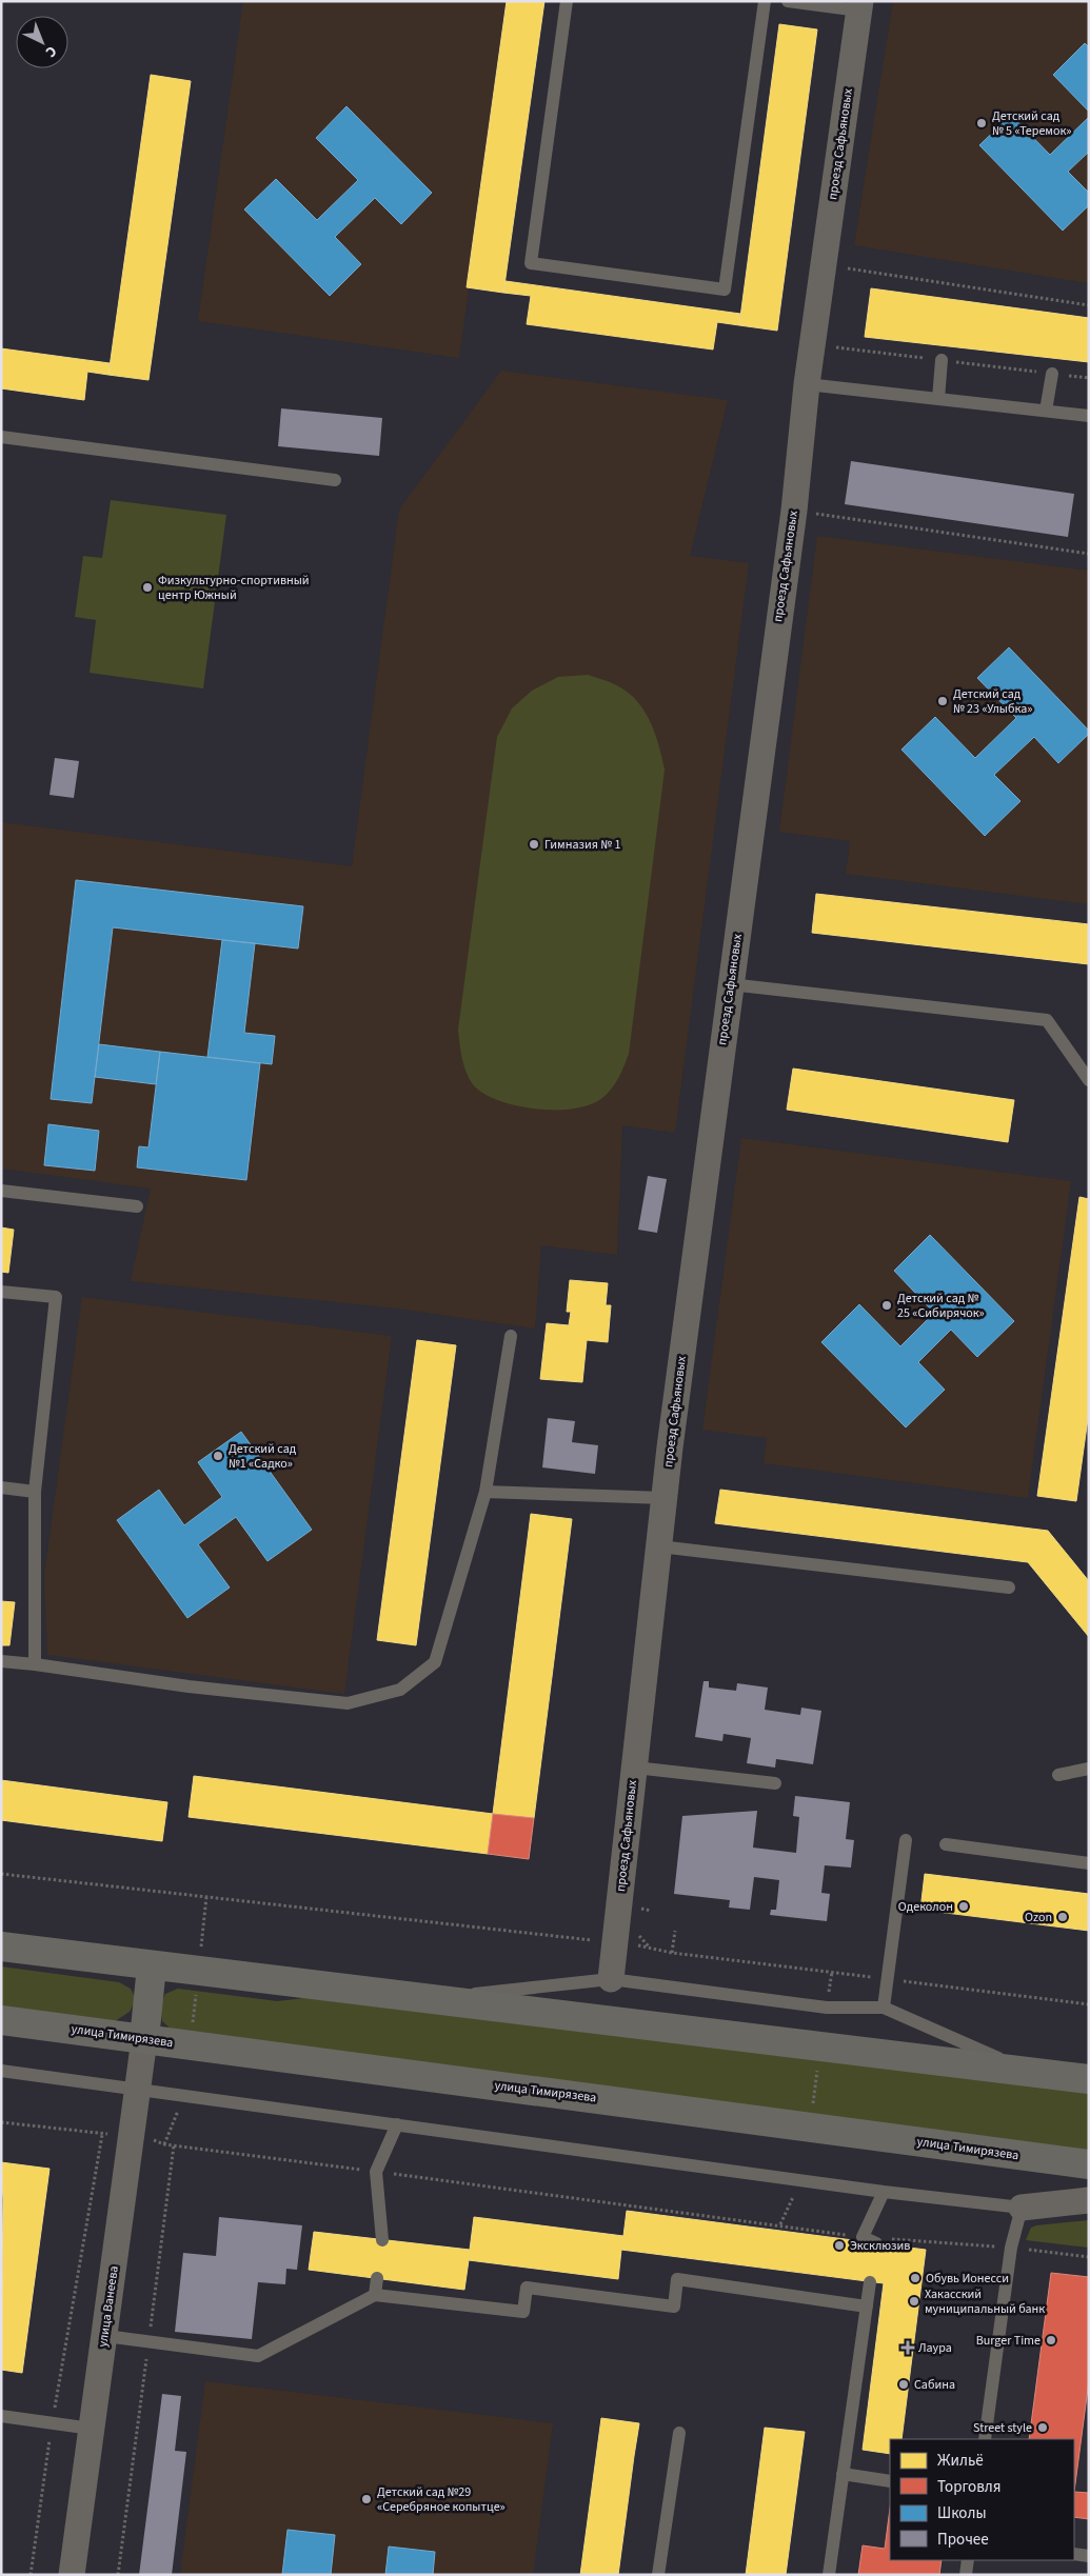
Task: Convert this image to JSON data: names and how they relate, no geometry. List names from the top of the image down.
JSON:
{
  "streets": {
    "main road": ["улица Тимирязева"],
    "street": ["проезд Сафьяновых", "улица Ванеева"]
  },
  "crossings": [
    ["улица Тимирязева", "улица Ванеева"]
  ],
  "places": {
    "other": [
      "Детский сад № 5 «Теремок»",
      "Физкультурно-спортивный центр Южный",
      "Детский сад № 23 «Улыбка»",
      "Гимназия № 1",
      "Детский сад № 25 «Сибирячок»",
      "Детский сад №1 «Cадко»",
      "Одеколон",
      "Ozon",
      "Эксклюзив",
      "Обувь Ионесси",
      "Хакасский муниципальный банк",
      "Burger Time",
      "Сабина",
      "Street style",
      "Детский сад №29 «Серебряное копытце»"
    ],
    "health": ["Лаура"]
  },
  "legend": [
    "Жильё",
    "Торговля",
    "Школы",
    "Прочее"
  ],
  "north": "bottom right"
}
